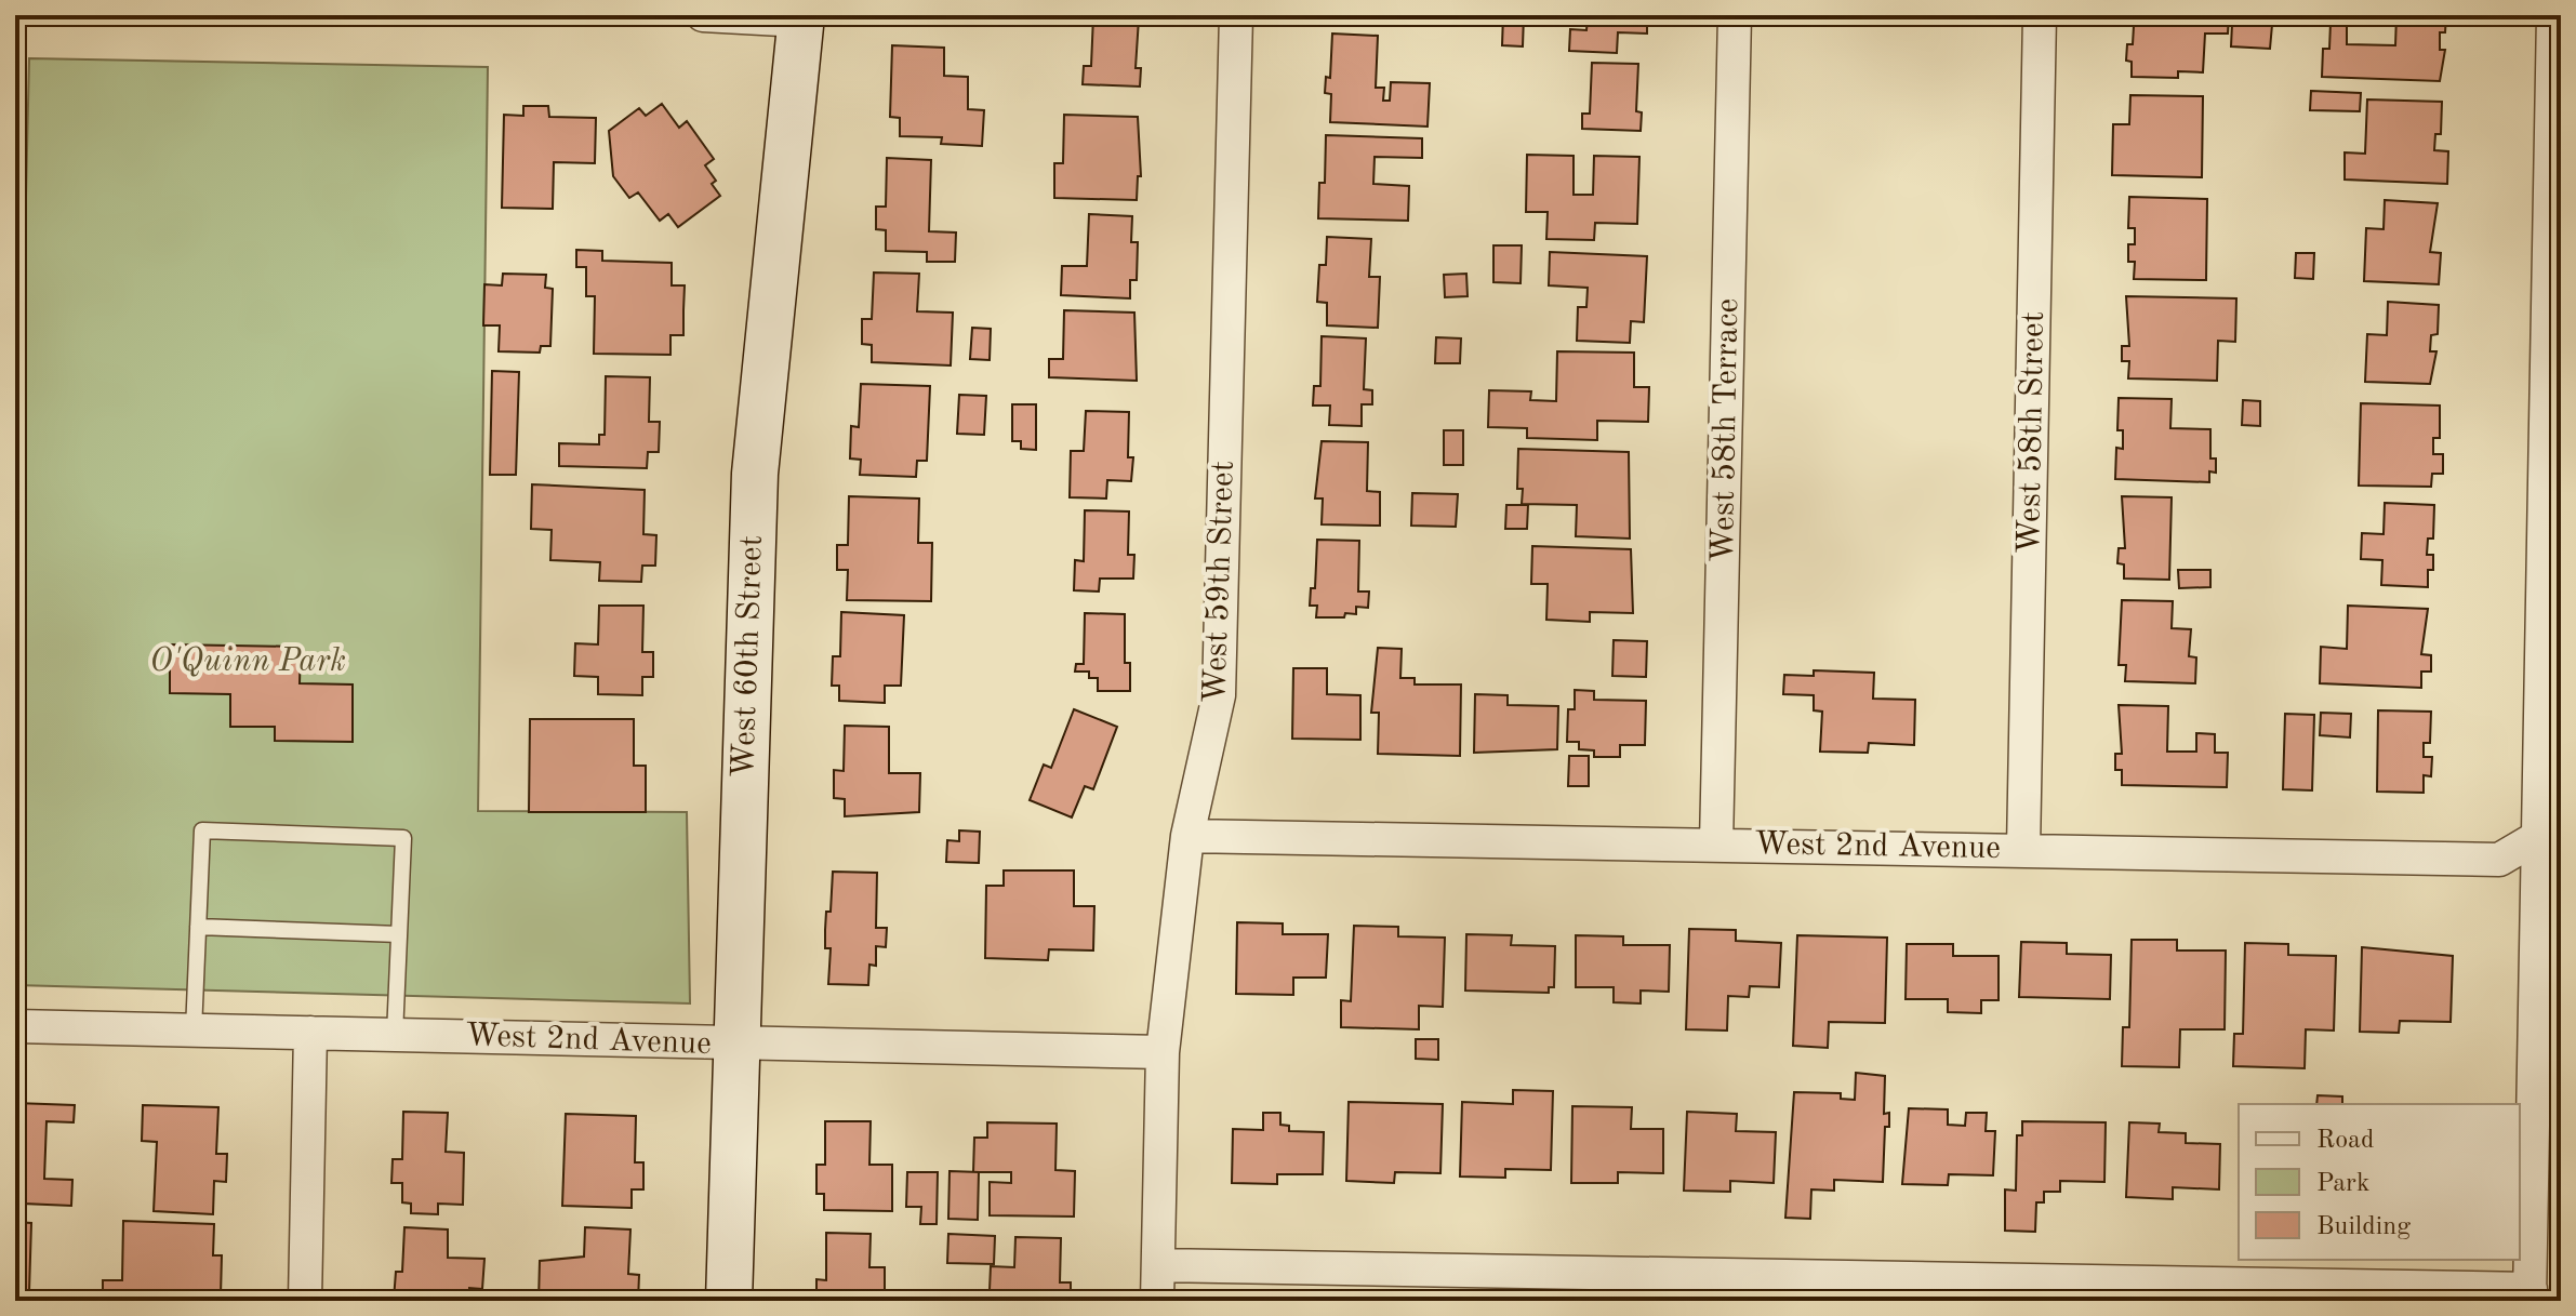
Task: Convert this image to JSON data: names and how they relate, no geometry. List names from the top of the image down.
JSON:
{
  "streets": {
    "street": [
      "West 58th Terrace",
      "West 58th Street",
      "West 59th Street",
      "West 60th Street",
      "West 2nd Avenue"
    ]
  },
  "crossings": [
    ["West 58th Terrace", "West 2nd Avenue"],
    ["West 58th Street", "West 2nd Avenue"],
    ["West 59th Street", "West 2nd Avenue"],
    ["West 60th Street", "West 2nd Avenue"]
  ],
  "parks": ["O'Quinn Park"],
  "legend": ["Road", "Park", "Building"]
}
